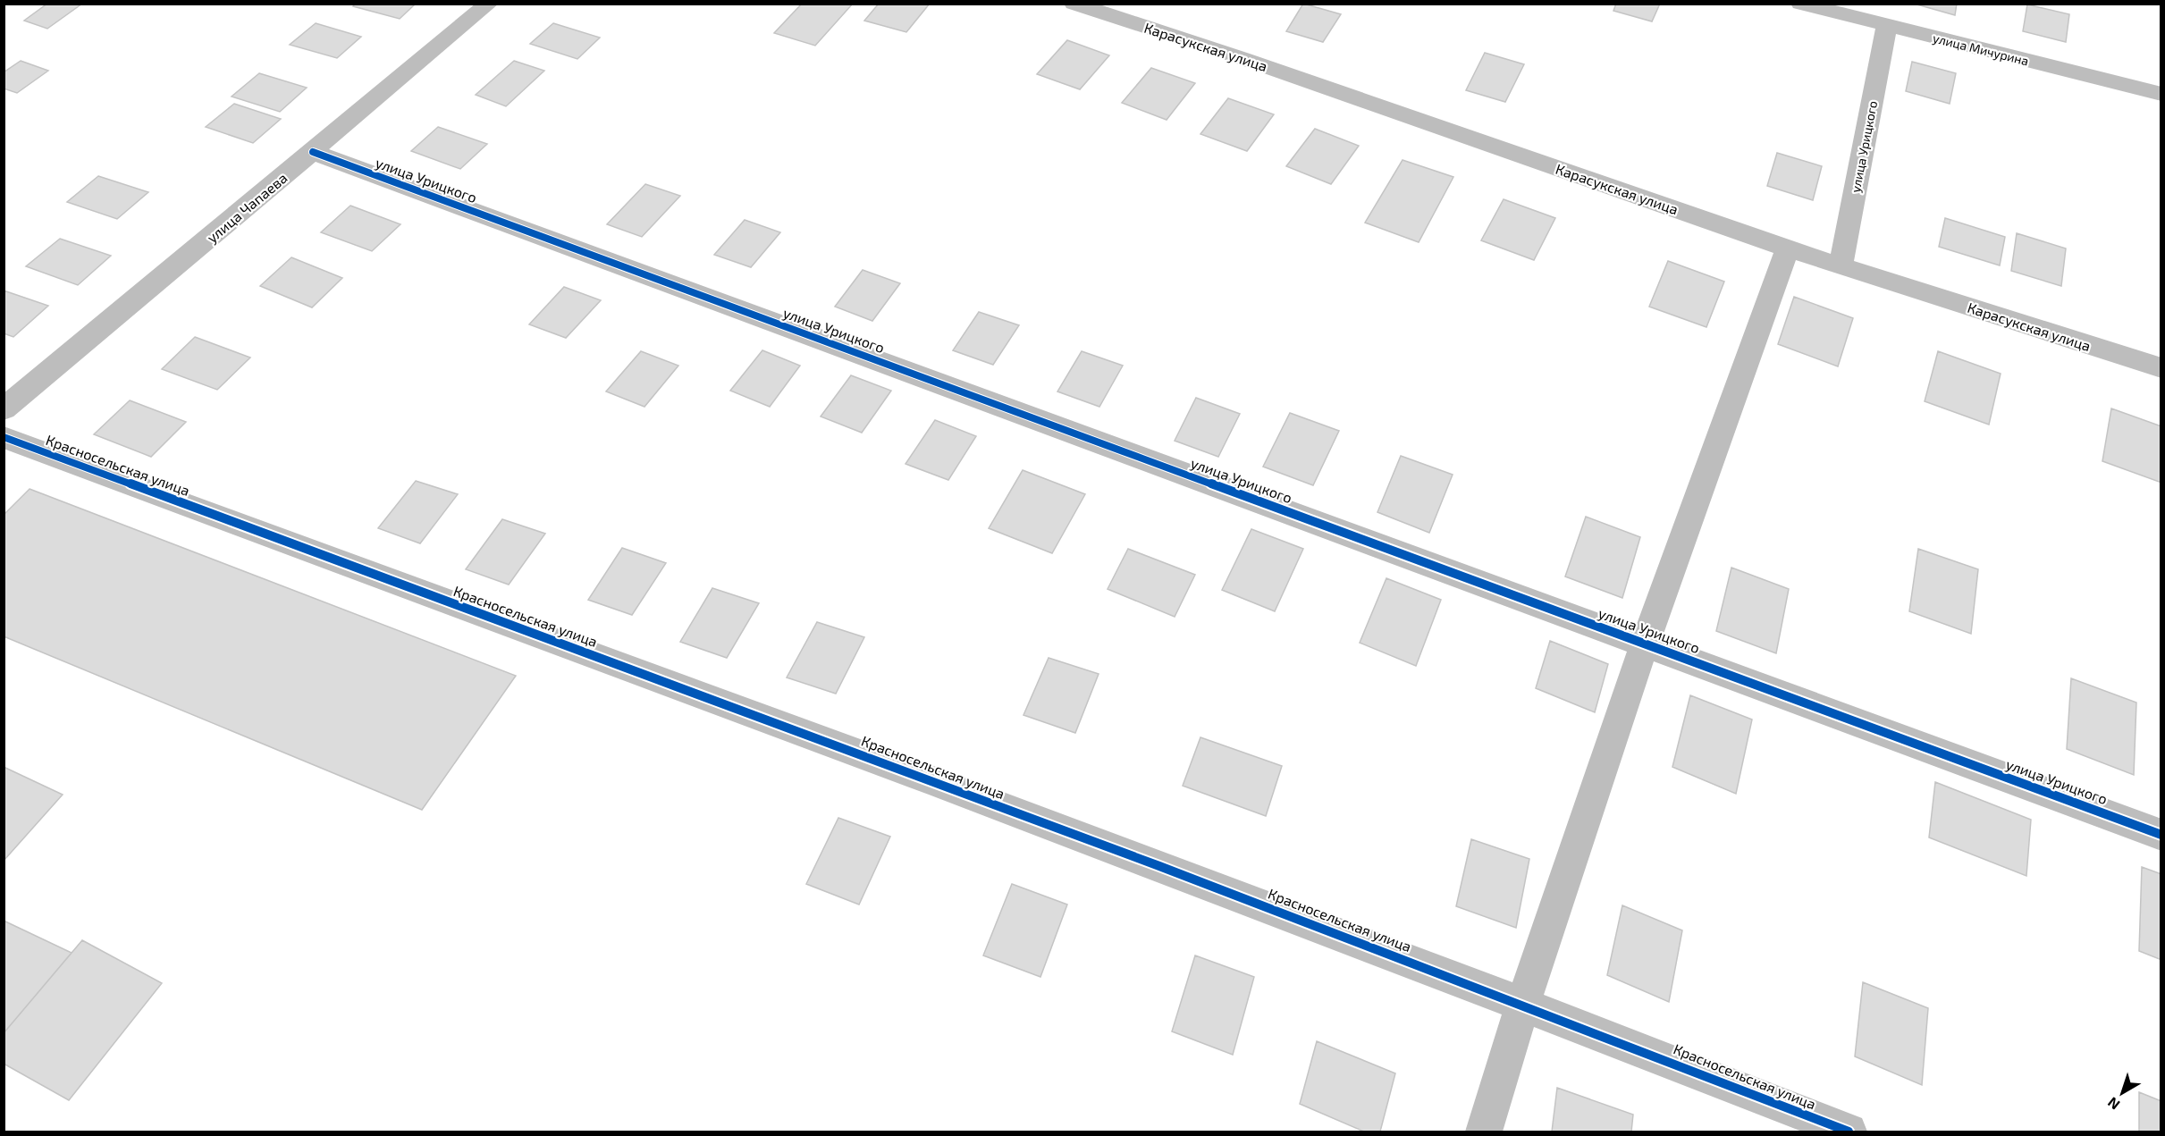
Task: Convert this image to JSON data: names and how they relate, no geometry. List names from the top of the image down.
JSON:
{
  "streets": {
    "street": [
      "Карасукская улица",
      "улица Мичурина",
      "улица Урицкого",
      "улица Чапаева",
      "Красносельская улица"
    ]
  },
  "crossings": [
    ["Карасукская улица", "улица Урицкого"],
    ["улица Мичурина", "улица Урицкого"],
    ["улица Урицкого", "улица Чапаева"],
    ["улица Урицкого", "Красносельская улица"]
  ],
  "north": "bottom left"
}
